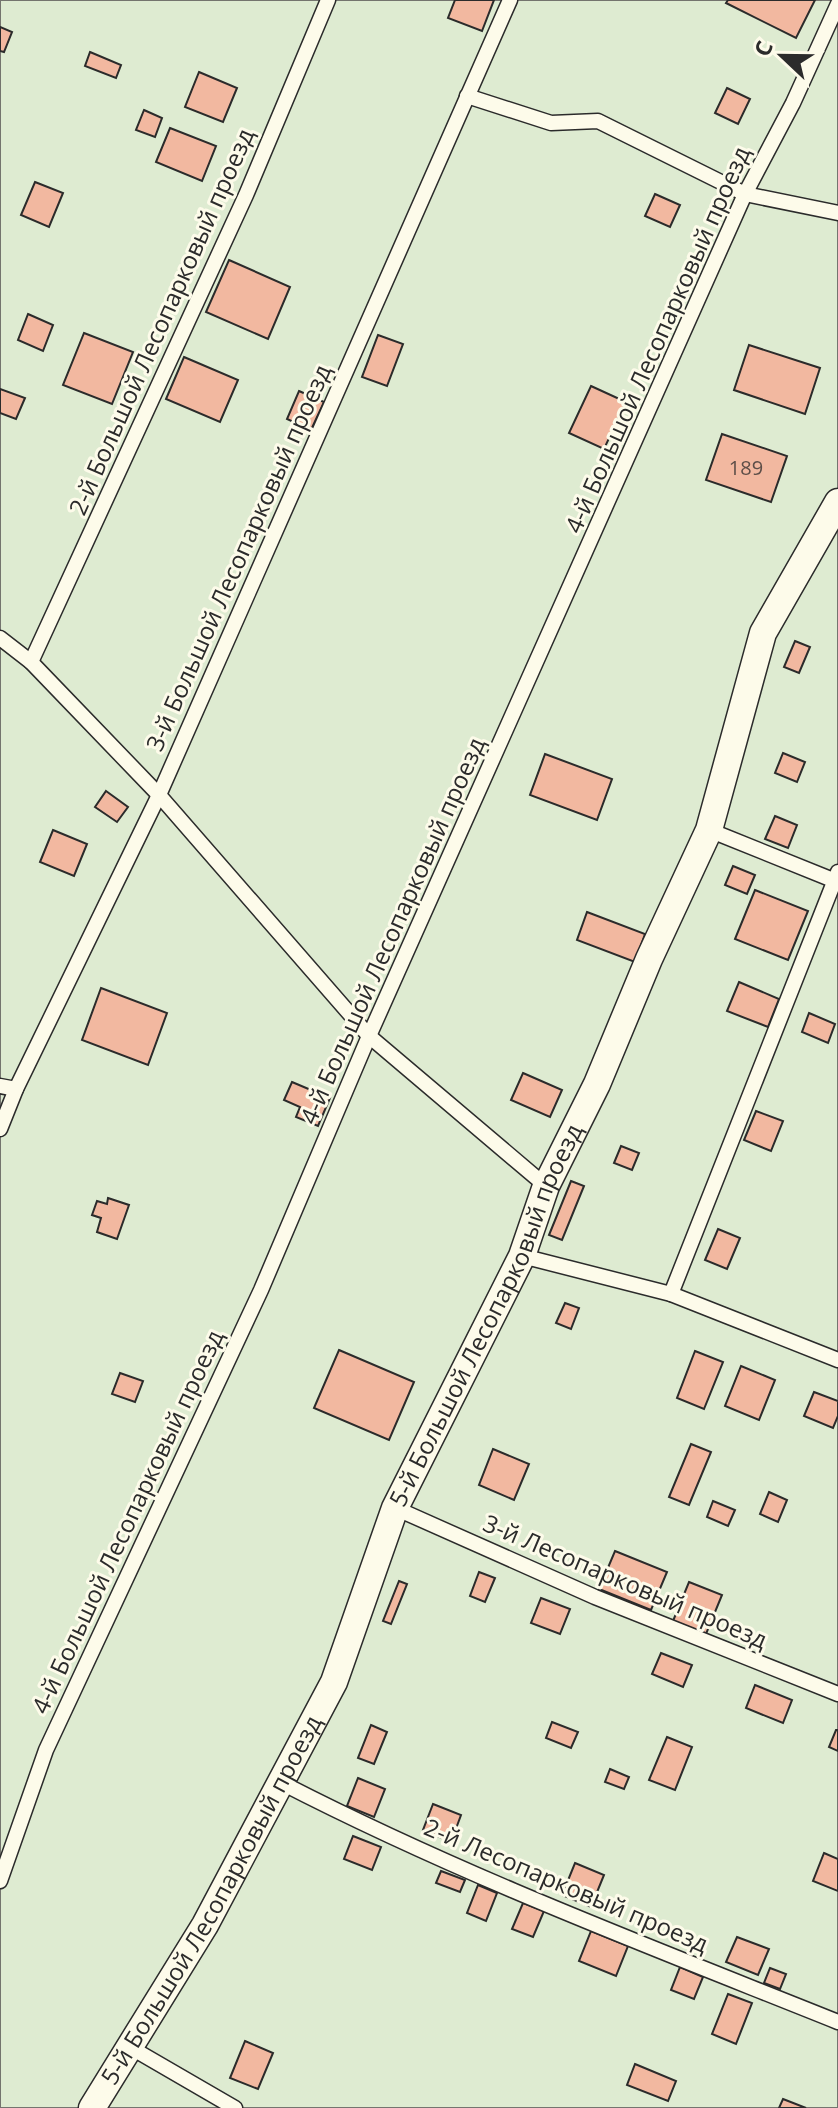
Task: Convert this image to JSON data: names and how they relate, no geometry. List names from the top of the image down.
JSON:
{
  "streets": {
    "street": ["5-й Большой Лесопарковый проезд"],
    "lane": [
      "2-й Большой Лесопарковый проезд",
      "4-й Большой Лесопарковый проезд",
      "3-й Большой Лесопарковый проезд",
      "3-й Лесопарковый проезд",
      "2-й Лесопарковый проезд"
    ]
  },
  "crossings": [
    ["5-й Большой Лесопарковый проезд", "3-й Лесопарковый проезд"],
    ["5-й Большой Лесопарковый проезд", "2-й Лесопарковый проезд"]
  ],
  "house_numbers": ["189"],
  "north": "left"
}
